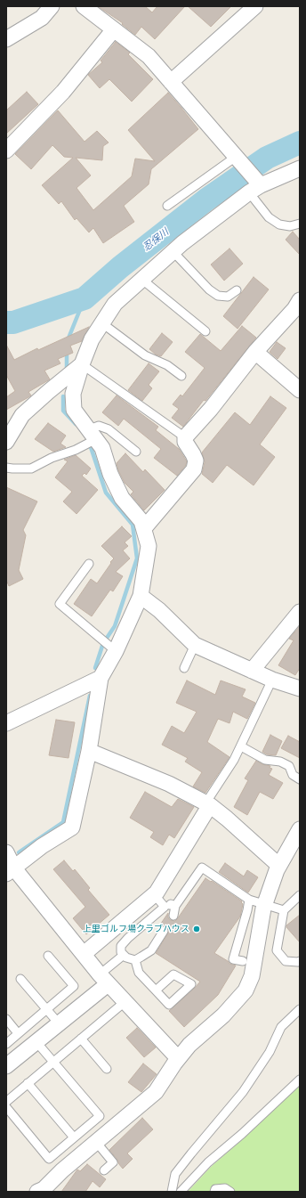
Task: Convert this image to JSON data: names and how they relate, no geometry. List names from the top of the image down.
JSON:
{
  "water": ["忍保川"],
  "places": ["上里ゴルフ場クラブハウス"]
}
